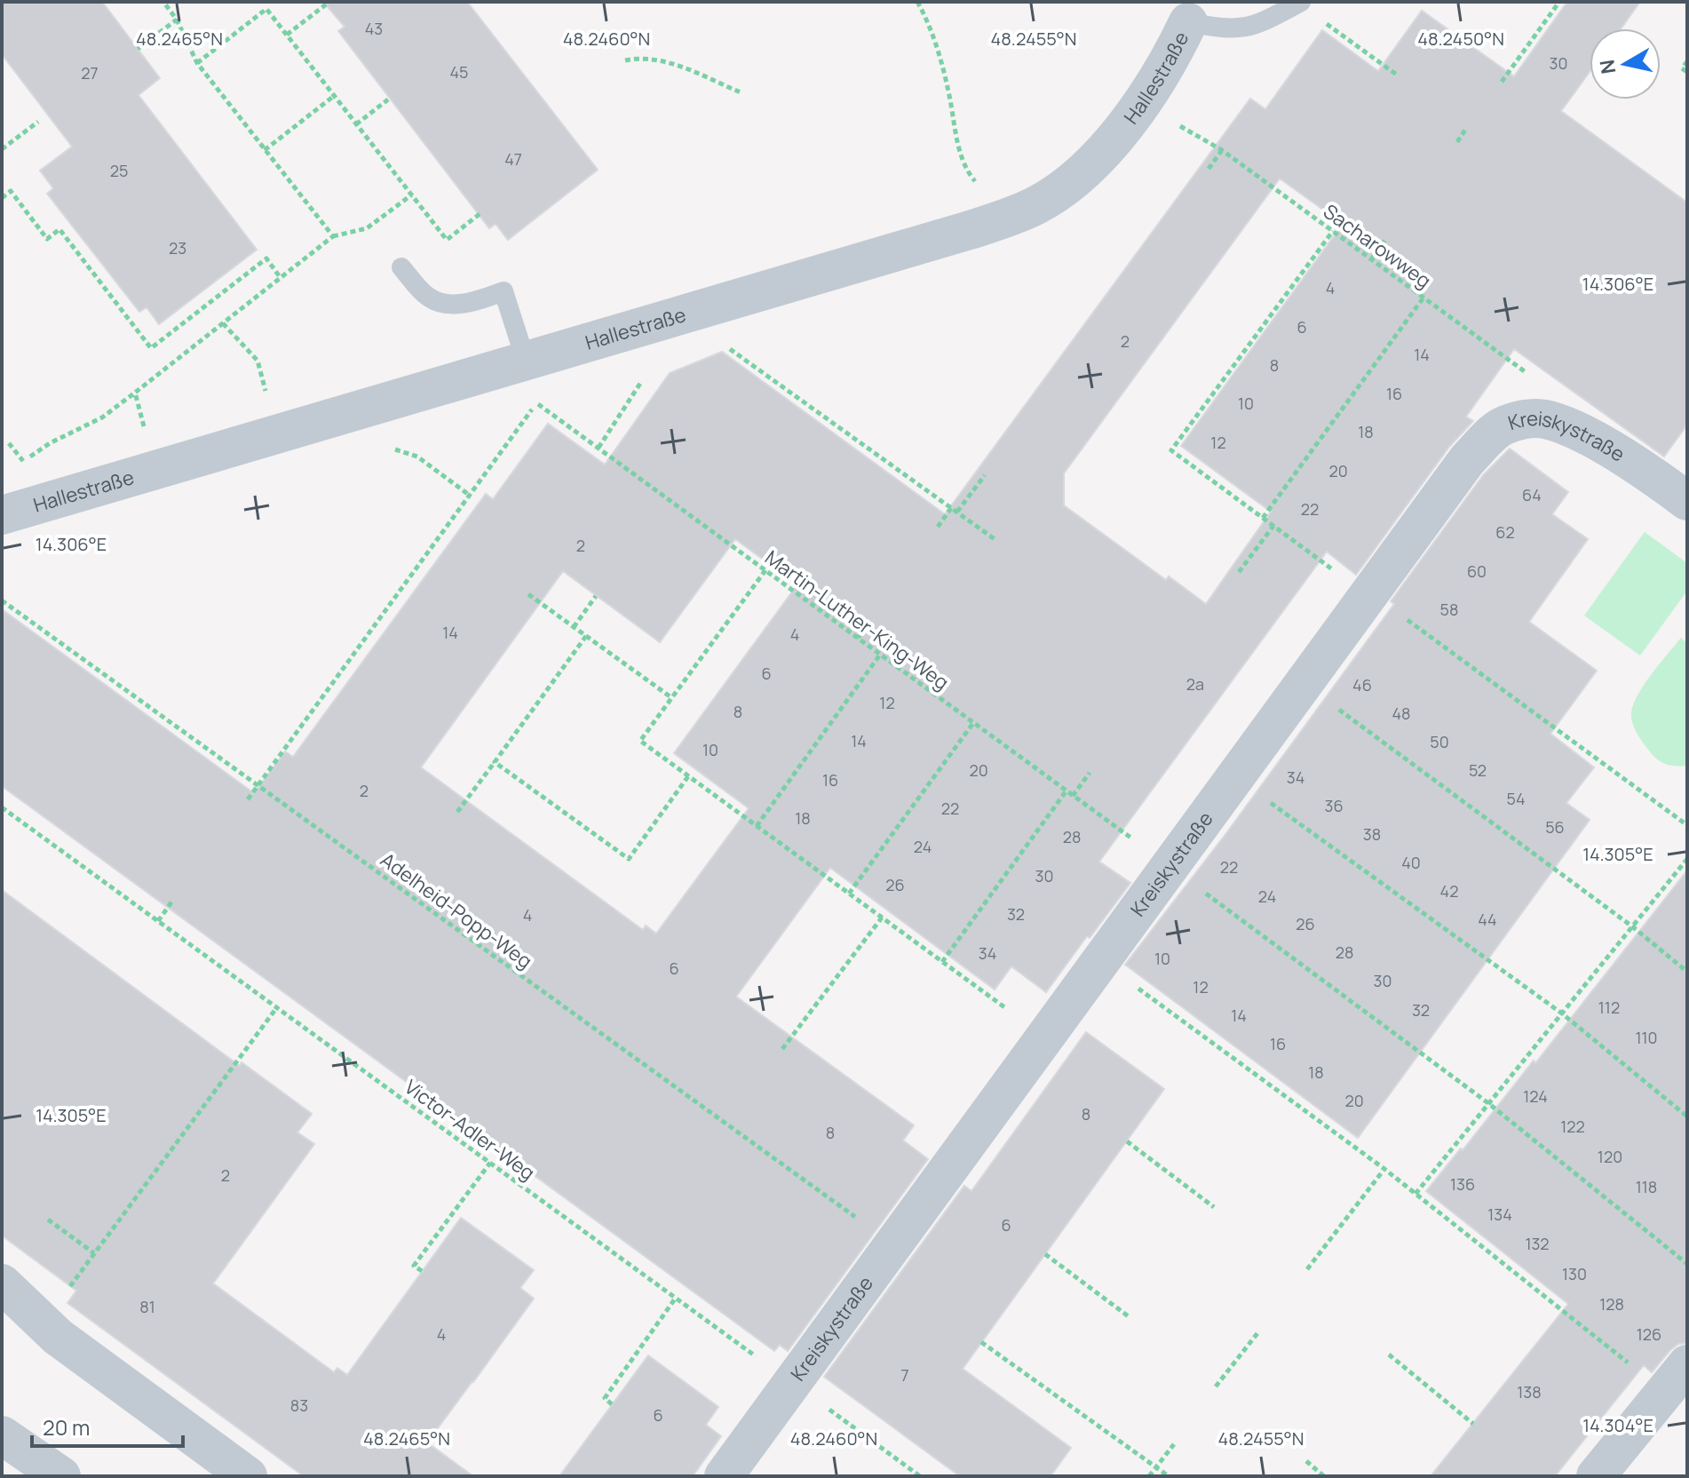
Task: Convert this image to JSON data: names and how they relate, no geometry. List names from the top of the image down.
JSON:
{
  "streets": {
    "street": ["Hallestraße", "Kreiskystraße"],
    "path": [
      "Sacharowweg",
      "Martin-Luther-King-Weg",
      "Adelheid-Popp-Weg",
      "Victor-Adler-Weg"
    ]
  },
  "crossings": [
    ["Sacharowweg", "Kreiskystraße"],
    ["Kreiskystraße", "Martin-Luther-King-Weg"],
    ["Kreiskystraße", "Adelheid-Popp-Weg"],
    ["Kreiskystraße", "Victor-Adler-Weg"]
  ],
  "house_numbers": [
    "43",
    "30",
    "45",
    "27",
    "47",
    "25",
    "23",
    "4",
    "6",
    "2",
    "14",
    "8",
    "16",
    "10",
    "18",
    "12",
    "20",
    "64",
    "22",
    "62",
    "2",
    "60",
    "58",
    "14",
    "4",
    "6",
    "2a",
    "46",
    "12",
    "8",
    "48",
    "14",
    "50",
    "10",
    "20",
    "52",
    "34",
    "16",
    "2",
    "54",
    "36",
    "22",
    "18",
    "56",
    "38",
    "28",
    "24",
    "40",
    "22",
    "30",
    "26",
    "42",
    "24",
    "32",
    "4",
    "44",
    "26",
    "28",
    "34",
    "10",
    "6",
    "30",
    "12",
    "112",
    "32",
    "14",
    "110",
    "16",
    "18",
    "124",
    "20",
    "8",
    "122",
    "8",
    "120",
    "2",
    "136",
    "118",
    "134",
    "6",
    "132",
    "130",
    "128",
    "81",
    "4",
    "126",
    "7",
    "138",
    "83",
    "6"
  ],
  "scale_bar": "20 m",
  "north": "left",
  "coordinates": [
    "48.2465°N",
    "48.2460°N",
    "48.2450°N",
    "48.2455°N",
    "14.306°E",
    "14.305°E",
    "14.304°E"
  ]
}
